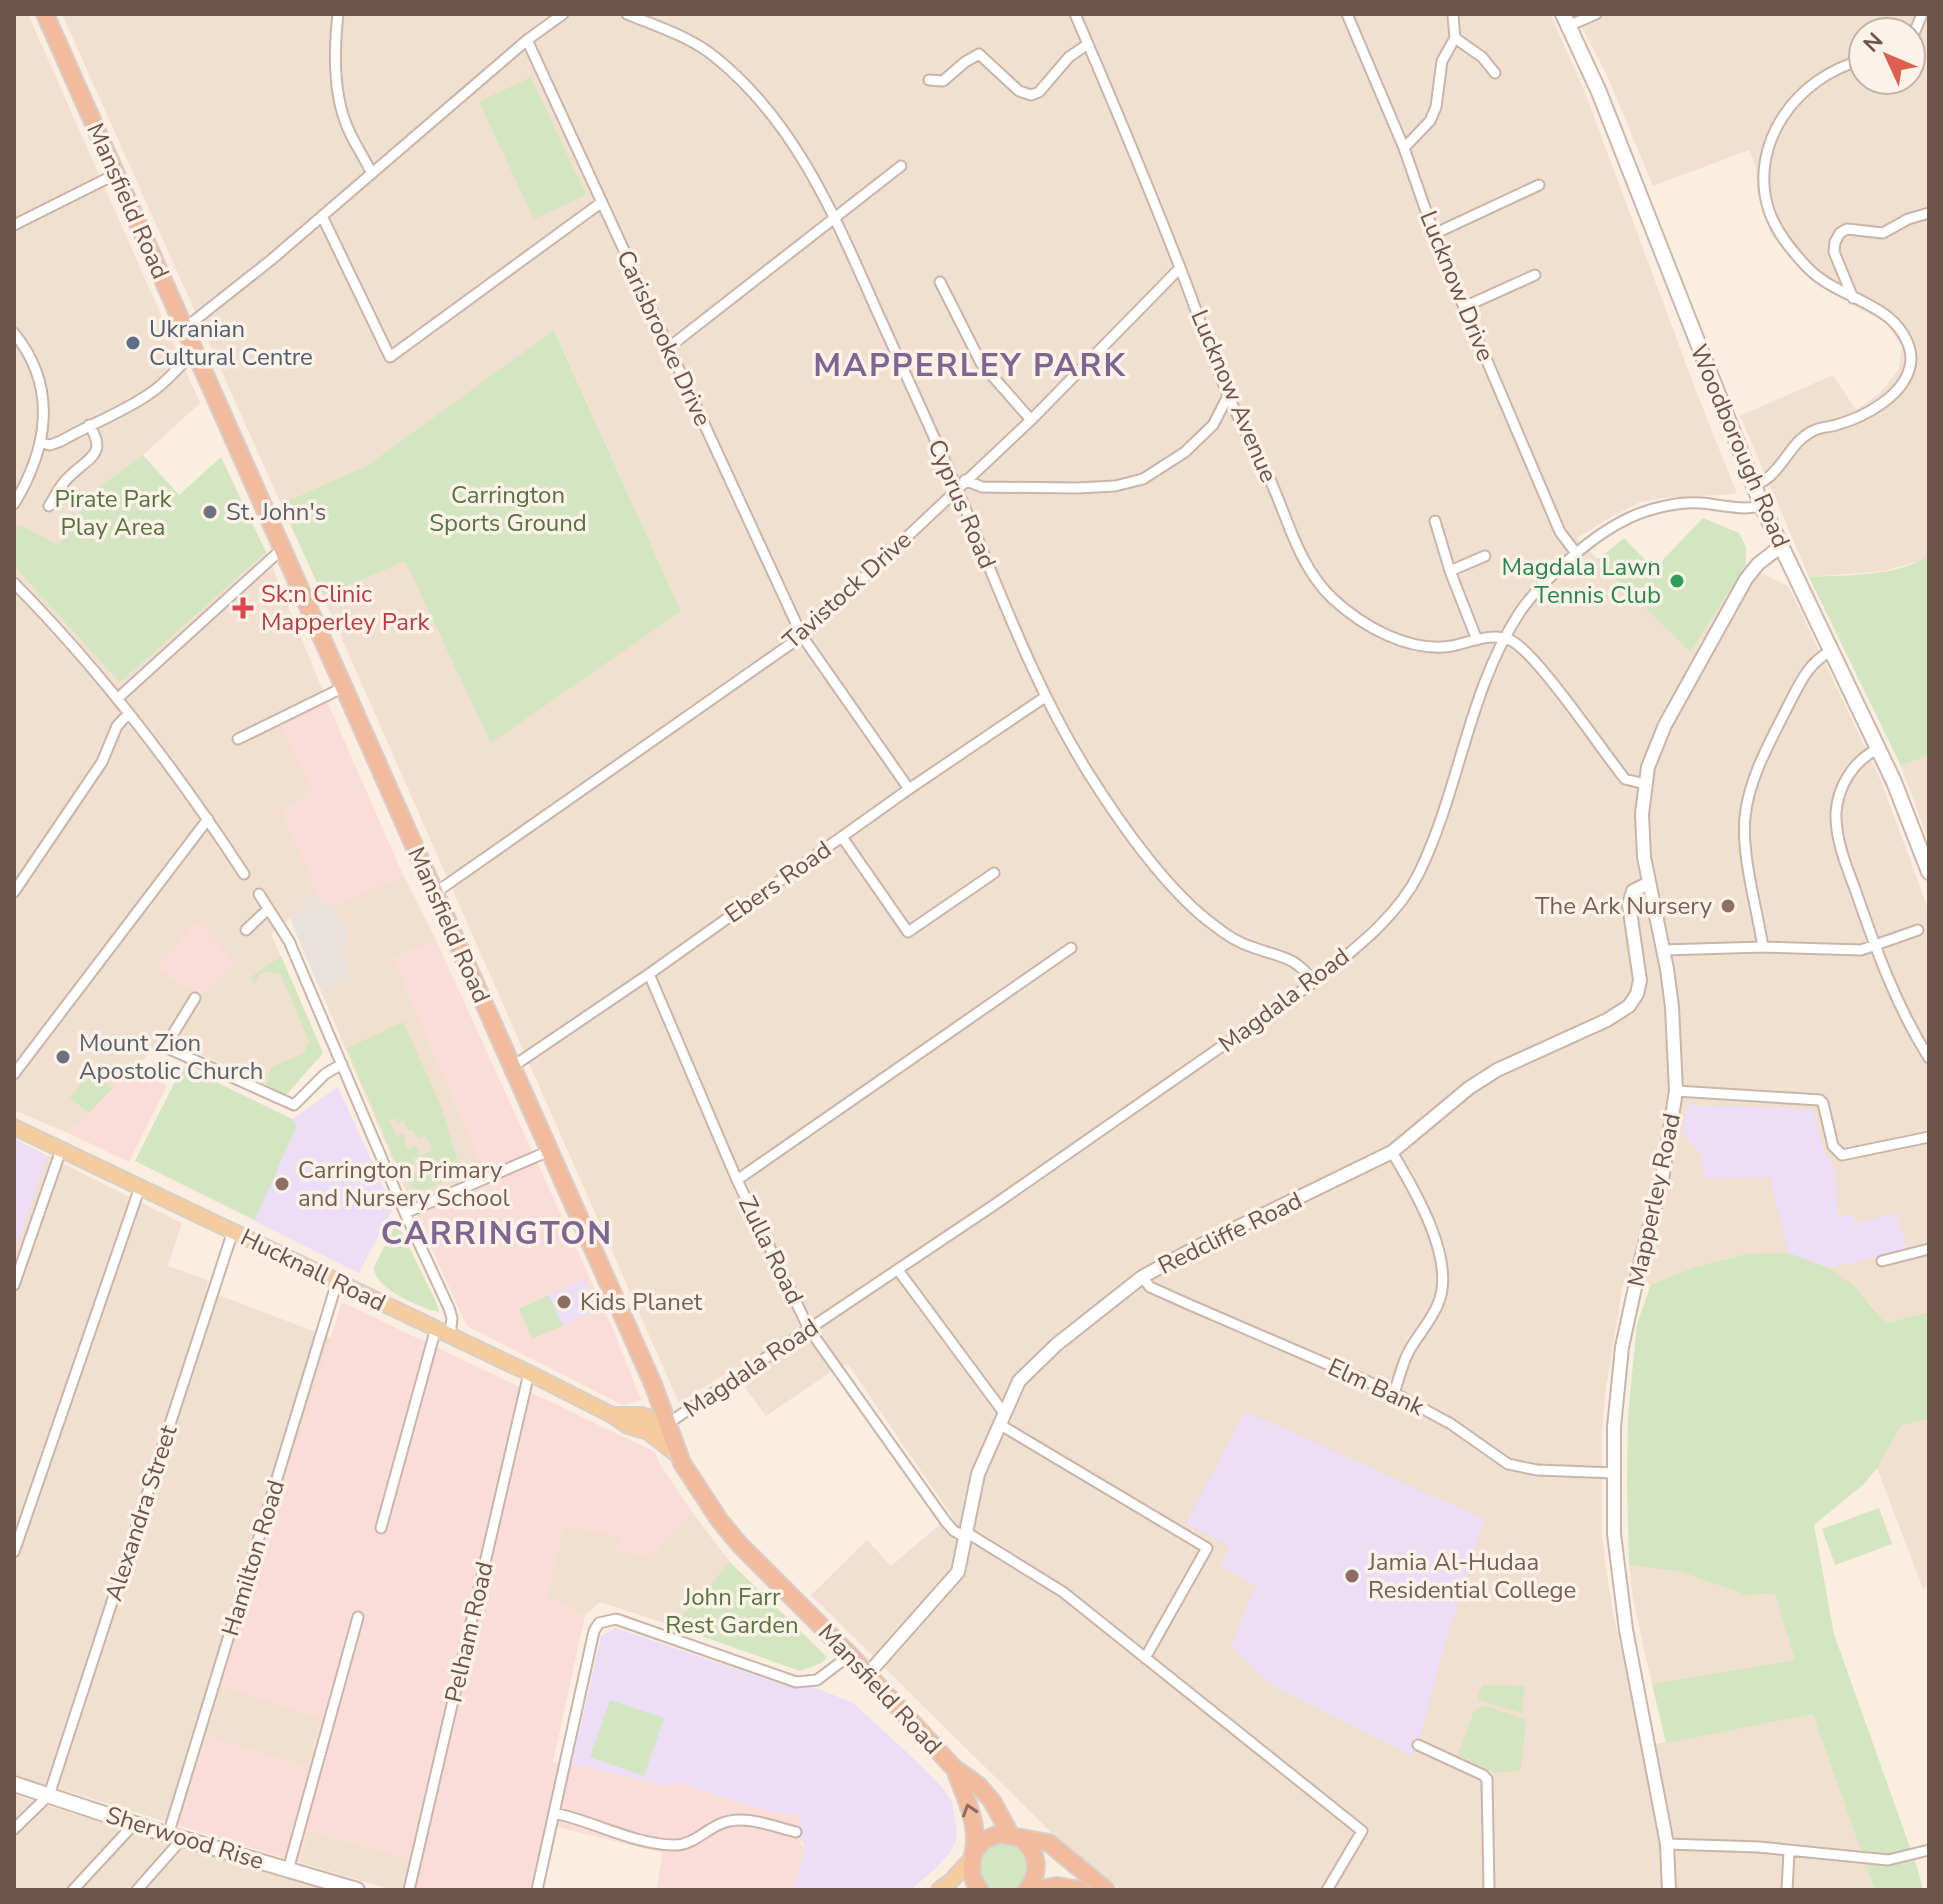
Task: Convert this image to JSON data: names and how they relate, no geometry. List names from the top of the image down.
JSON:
{
  "streets": {
    "highway": ["Mansfield Road"],
    "main road": ["Woodborough Road", "Hucknall Road", "Sherwood Rise"],
    "street": [
      "Lucknow Drive",
      "Carisbrooke Drive",
      "Lucknow Avenue",
      "Cyprus Road",
      "Tavistock Drive",
      "Ebers Road",
      "Magdala Road",
      "Mapperley Road",
      "Redcliffe Road",
      "Zulla Road",
      "Elm Bank",
      "Alexandra Street",
      "Hamilton Road",
      "Pelham Road"
    ]
  },
  "crossings": [
    ["Mansfield Road", "Tavistock Drive"],
    ["Mansfield Road", "Ebers Road"],
    ["Mansfield Road", "Magdala Road"],
    ["Mansfield Road", "Redcliffe Road"],
    ["Mansfield Road", "Hucknall Road"],
    ["Lucknow Drive", "Magdala Road"],
    ["Carisbrooke Drive", "Tavistock Drive"],
    ["Carisbrooke Drive", "Ebers Road"],
    ["Lucknow Avenue", "Tavistock Drive"],
    ["Lucknow Avenue", "Magdala Road"],
    ["Woodborough Road", "Magdala Road"],
    ["Woodborough Road", "Mapperley Road"],
    ["Cyprus Road", "Tavistock Drive"],
    ["Cyprus Road", "Ebers Road"],
    ["Cyprus Road", "Magdala Road"],
    ["Ebers Road", "Zulla Road"],
    ["Magdala Road", "Zulla Road"],
    ["Magdala Road", "Hucknall Road"],
    ["Mapperley Road", "Redcliffe Road"],
    ["Mapperley Road", "Elm Bank"],
    ["Redcliffe Road", "Zulla Road"],
    ["Redcliffe Road", "Elm Bank"],
    ["Hucknall Road", "Alexandra Street"],
    ["Hucknall Road", "Hamilton Road"],
    ["Hucknall Road", "Pelham Road"],
    ["Alexandra Street", "Sherwood Rise"],
    ["Hamilton Road", "Sherwood Rise"]
  ],
  "districts": ["MAPPERLEY PARK", "CARRINGTON"],
  "parks": ["Carrington Sports Ground", "Pirate Park Play Area", "John Farr Rest Garden"],
  "places": {
    "other": [
      "Ukranian Cultural Centre",
      "St. John's",
      "Magdala Lawn Tennis Club",
      "The Ark Nursery",
      "Mount Zion Apostolic Church",
      "Carrington Primary and Nursery School",
      "Kids Planet",
      "Jamia Al-Hudaa Residential College"
    ],
    "health": ["Sk:n Clinic Mapperley Park"]
  },
  "north": "top left"
}
